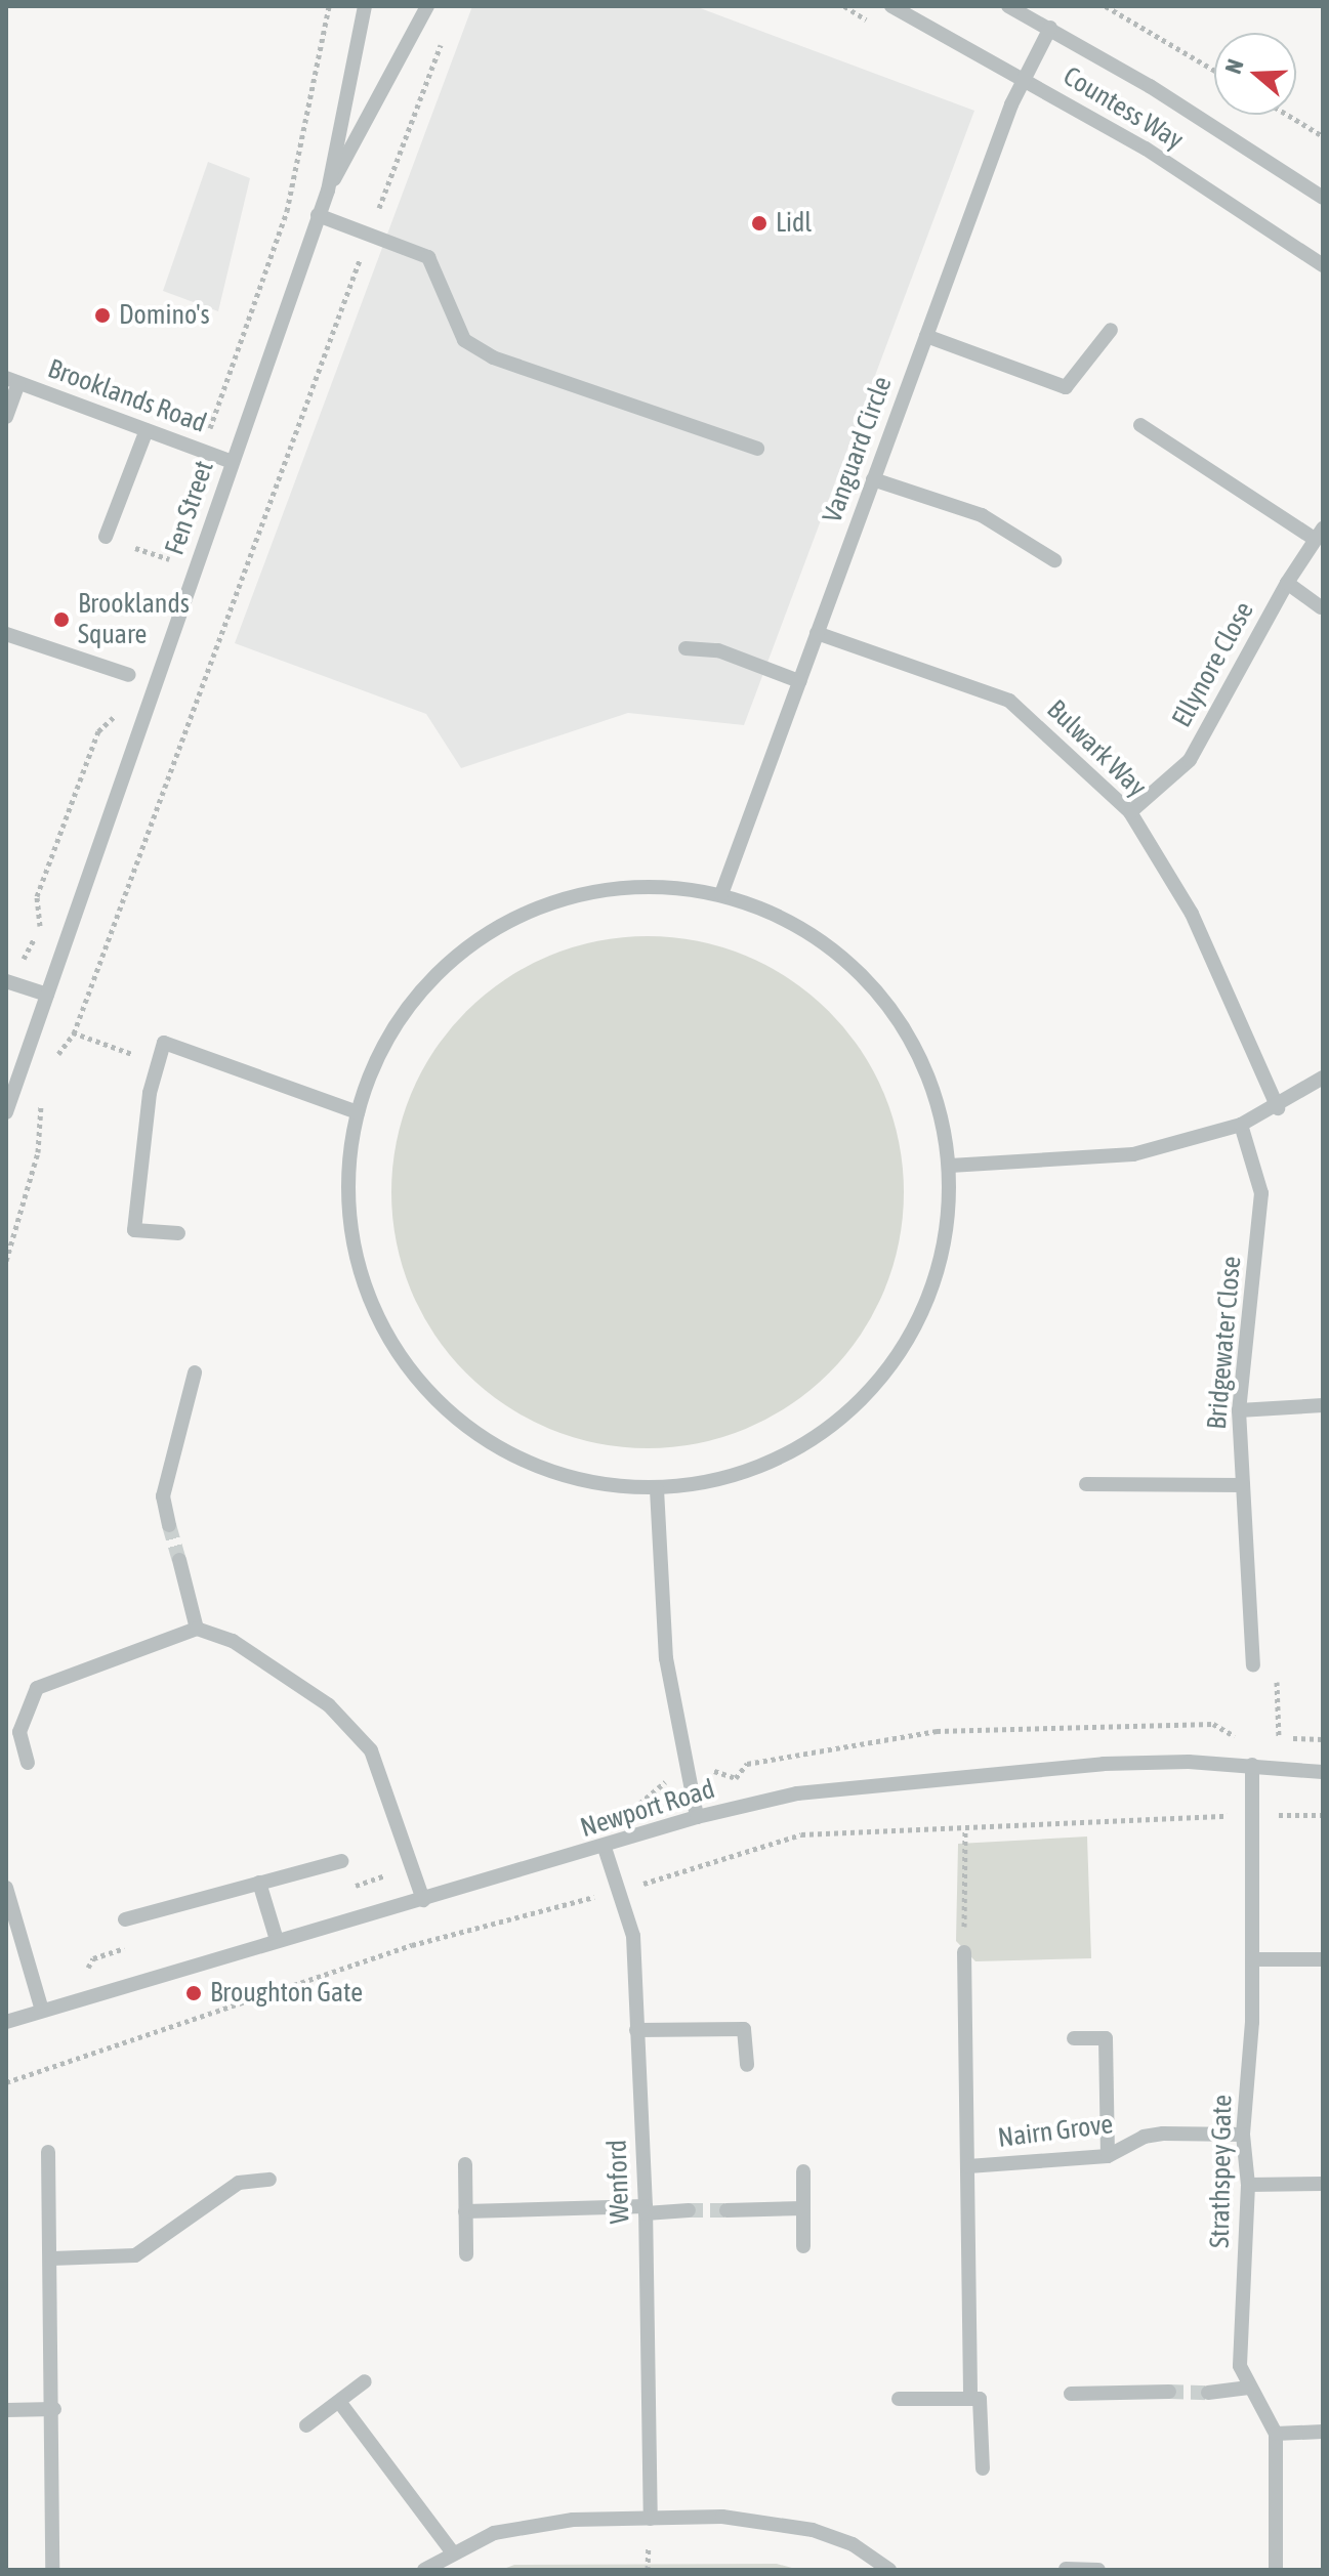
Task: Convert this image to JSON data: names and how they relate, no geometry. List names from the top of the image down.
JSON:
{
  "streets": {
    "street": [
      "Countess Way",
      "Brooklands Road",
      "Vanguard Circle",
      "Fen Street",
      "Ellynore Close",
      "Bulwark Way",
      "Bridgewater Close",
      "Newport Road",
      "Nairn Grove",
      "Strathspey Gate",
      "Wenford"
    ]
  },
  "crossings": [
    ["Countess Way", "Vanguard Circle"],
    ["Brooklands Road", "Fen Street"],
    ["Vanguard Circle", "Bulwark Way"],
    ["Ellynore Close", "Bulwark Way"],
    ["Newport Road", "Strathspey Gate"],
    ["Newport Road", "Wenford"],
    ["Nairn Grove", "Strathspey Gate"]
  ],
  "places": [
    "Lidl",
    "Domino's",
    "Brooklands Square",
    "Broughton Gate"
  ],
  "north": "left"
}
